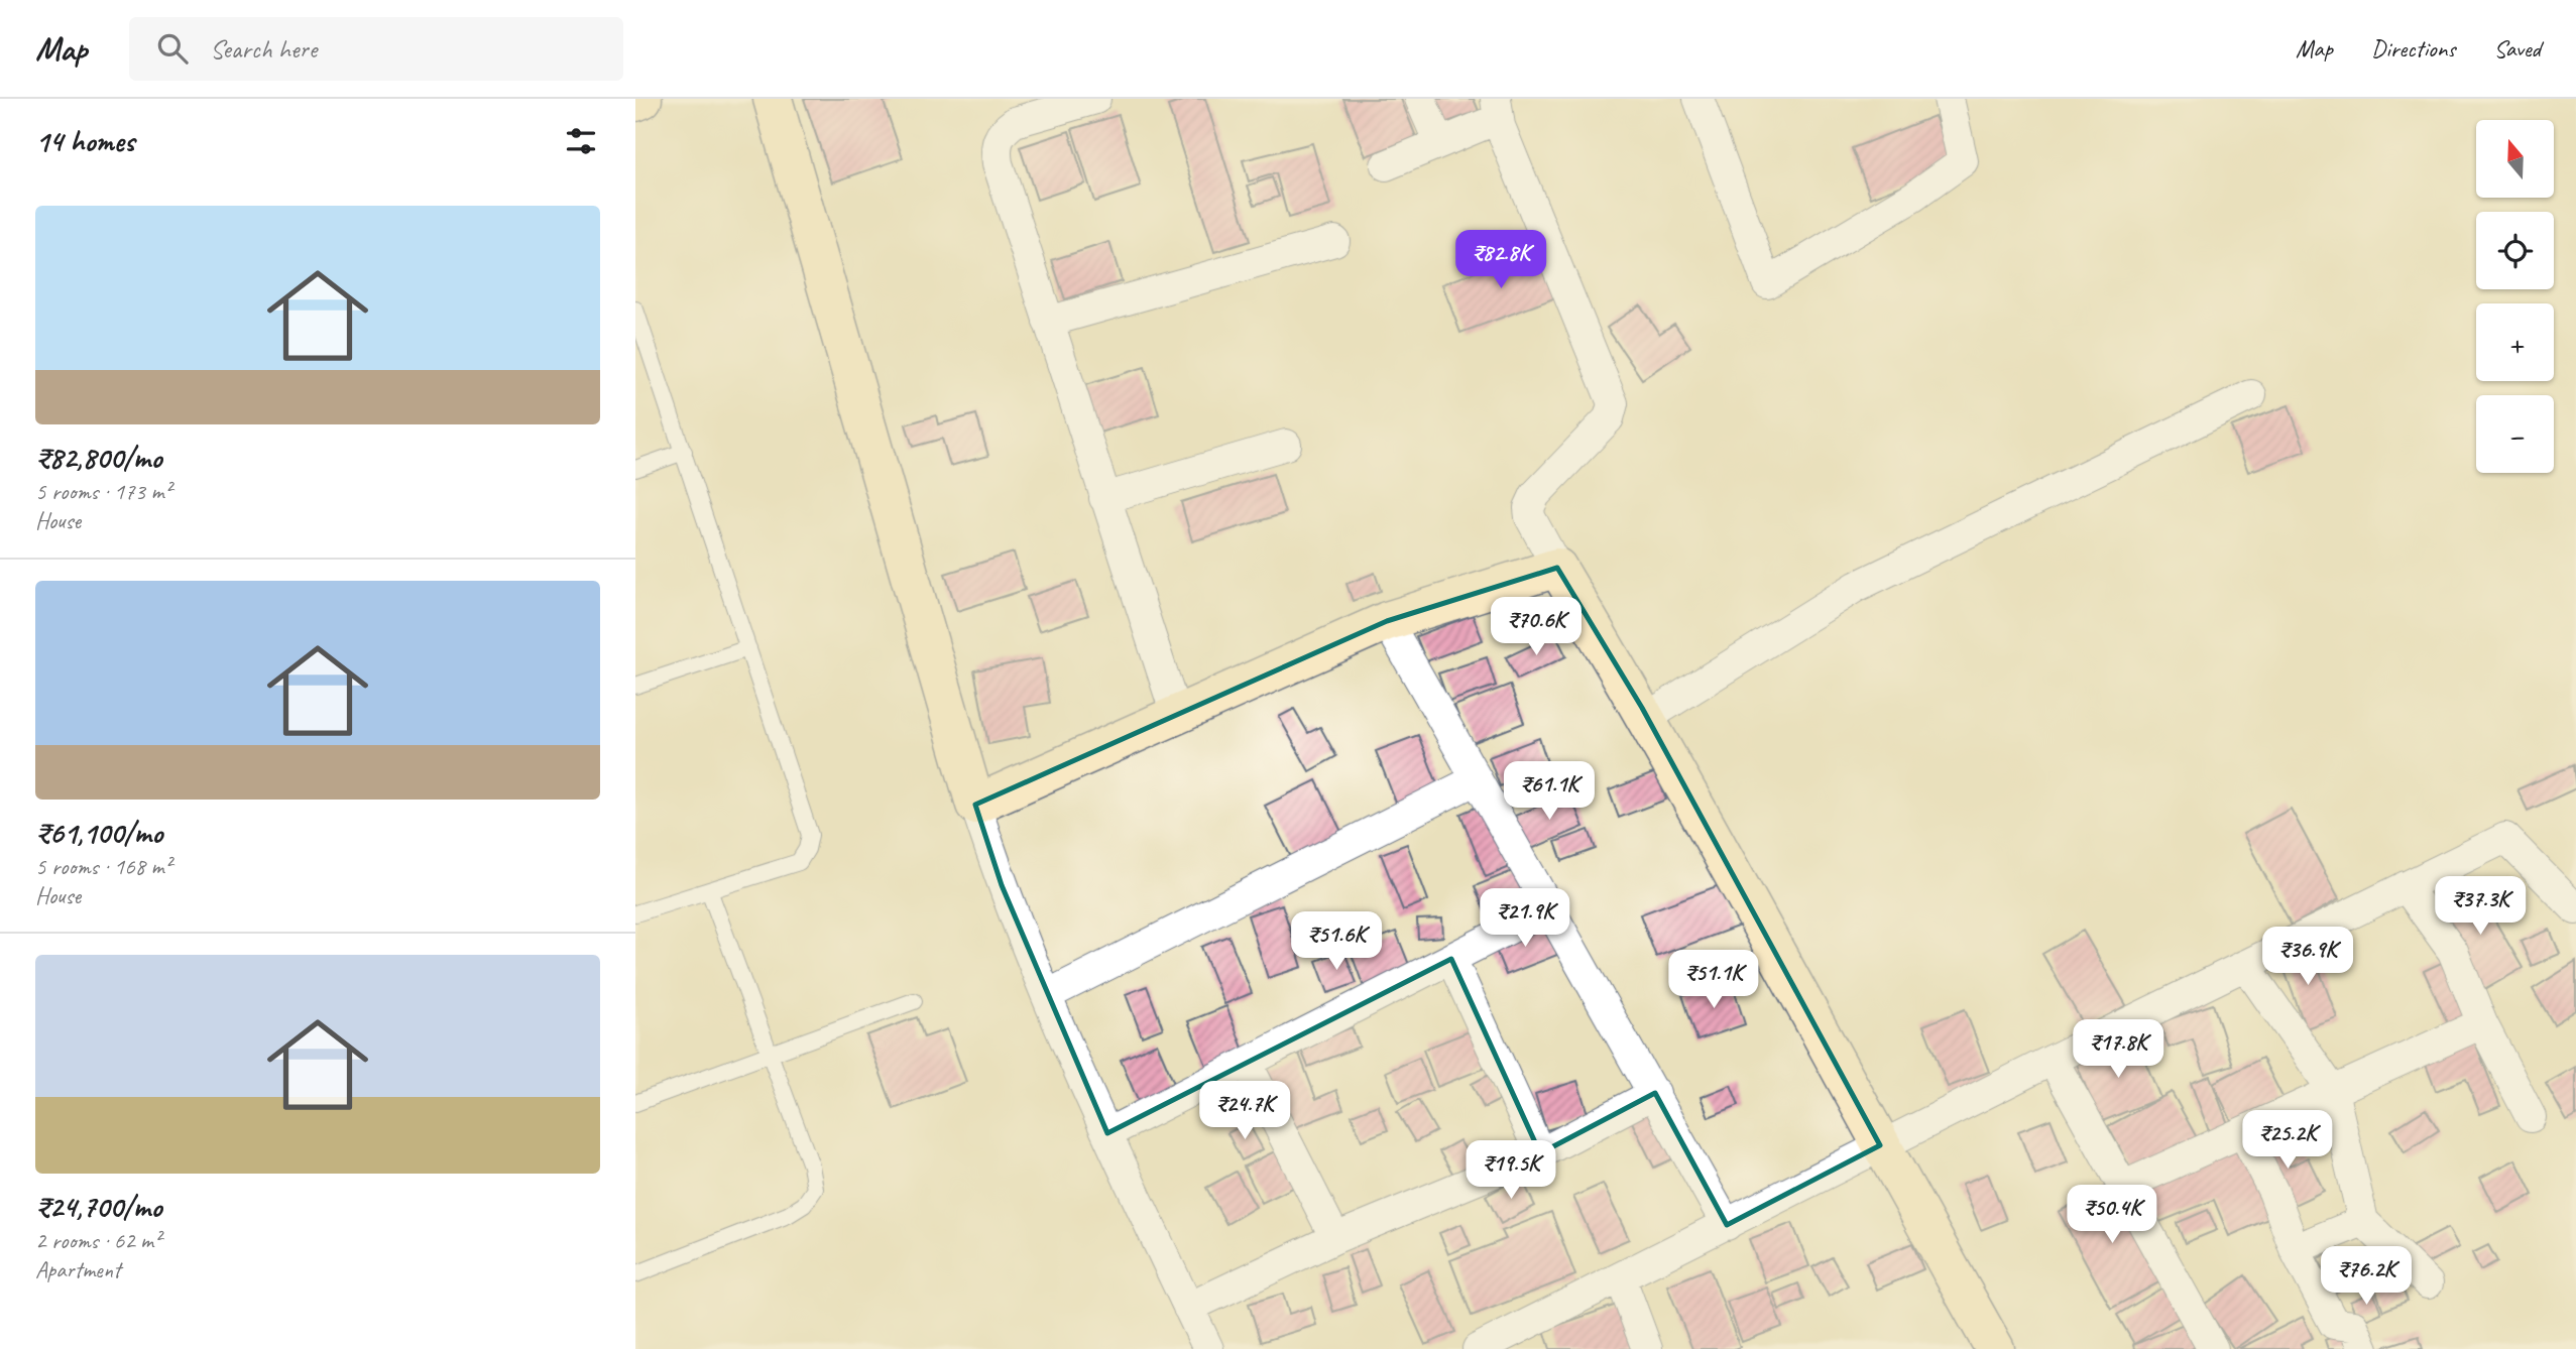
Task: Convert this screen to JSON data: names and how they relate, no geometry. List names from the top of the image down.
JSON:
{
  "north": "top",
  "page": {
    "header": "Map",
    "search": "Search here",
    "nav": ["Map", "Directions", "Saved"],
    "heading": "14 homes",
    "map_buttons": ["+", "−"],
    "list": [
      {
        "name": "₹82,800/mo",
        "note": "5 rooms · 173 m² · House"
      },
      {
        "name": "₹61,100/mo",
        "note": "5 rooms · 168 m² · House"
      },
      {
        "name": "₹24,700/mo",
        "note": "2 rooms · 62 m² · Apartment"
      }
    ],
    "price": [
      "₹82.8K",
      "₹70.6K",
      "₹61.1K",
      "₹37.3K",
      "₹21.9K",
      "₹51.6K",
      "₹36.9K",
      "₹51.1K",
      "₹17.8K",
      "₹24.7K",
      "₹25.2K",
      "₹19.5K",
      "₹50.4K",
      "₹76.2K"
    ]
  }
}
